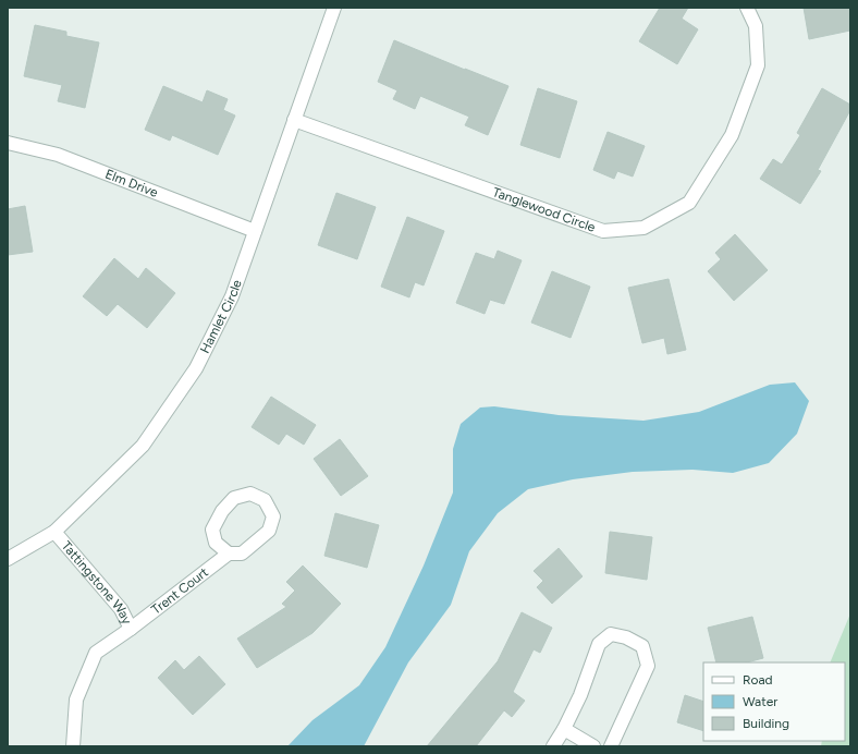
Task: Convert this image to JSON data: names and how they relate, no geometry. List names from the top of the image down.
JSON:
{
  "streets": {
    "street": [
      "Elm Drive",
      "Tanglewood Circle",
      "Hamlet Circle",
      "Tattingstone Way",
      "Trent Court"
    ]
  },
  "crossings": [
    ["Elm Drive", "Hamlet Circle"],
    ["Tanglewood Circle", "Hamlet Circle"],
    ["Hamlet Circle", "Tattingstone Way"],
    ["Tattingstone Way", "Trent Court"]
  ],
  "legend": ["Road", "Water", "Building"]
}
